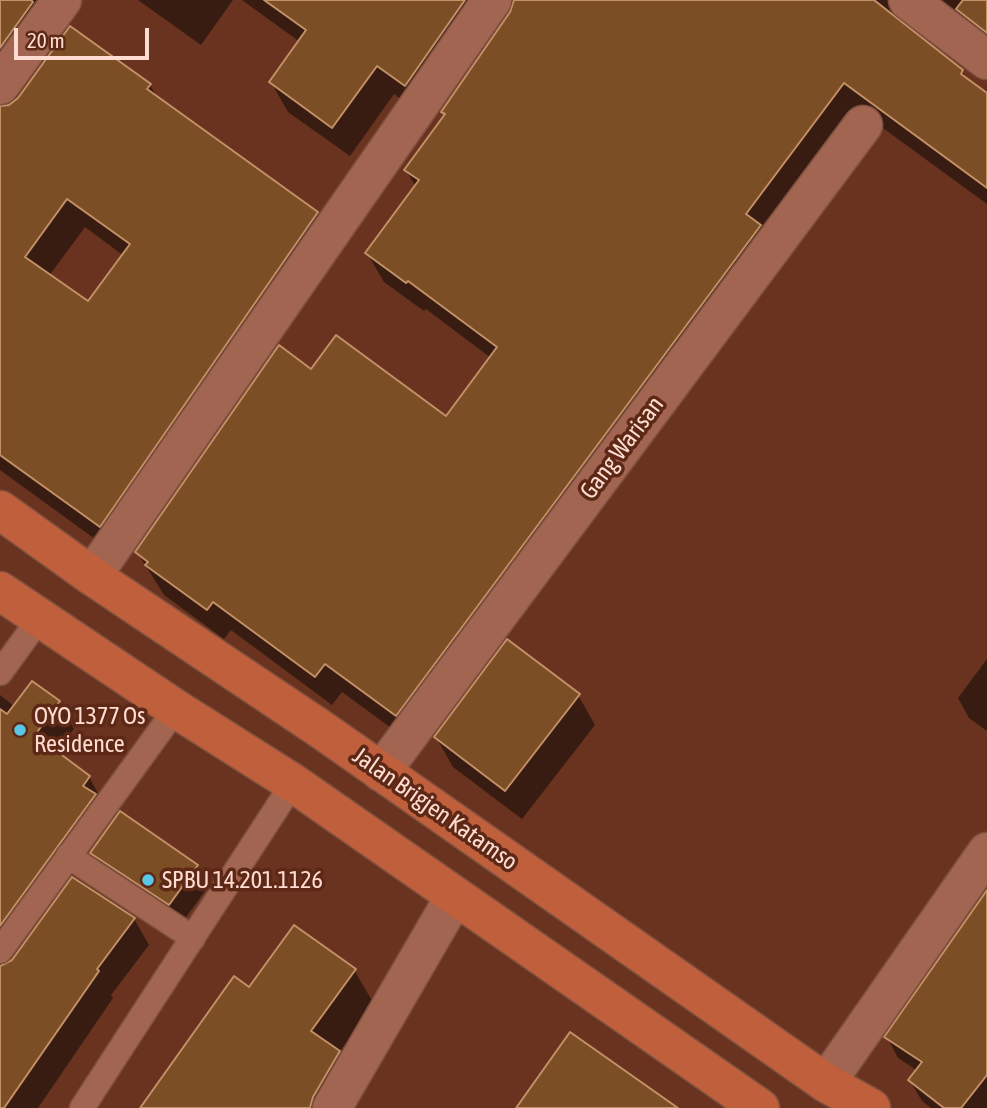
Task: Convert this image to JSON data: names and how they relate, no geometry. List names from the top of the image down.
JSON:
{
  "streets": {
    "main road": ["Jalan Brigjen Katamso"],
    "street": ["Gang Warisan"]
  },
  "crossings": [
    ["Gang Warisan", "Jalan Brigjen Katamso"]
  ],
  "places": ["OYO 1377 Os Residence", "SPBU 14.201.1126"],
  "scale_bar": "20 m"
}
